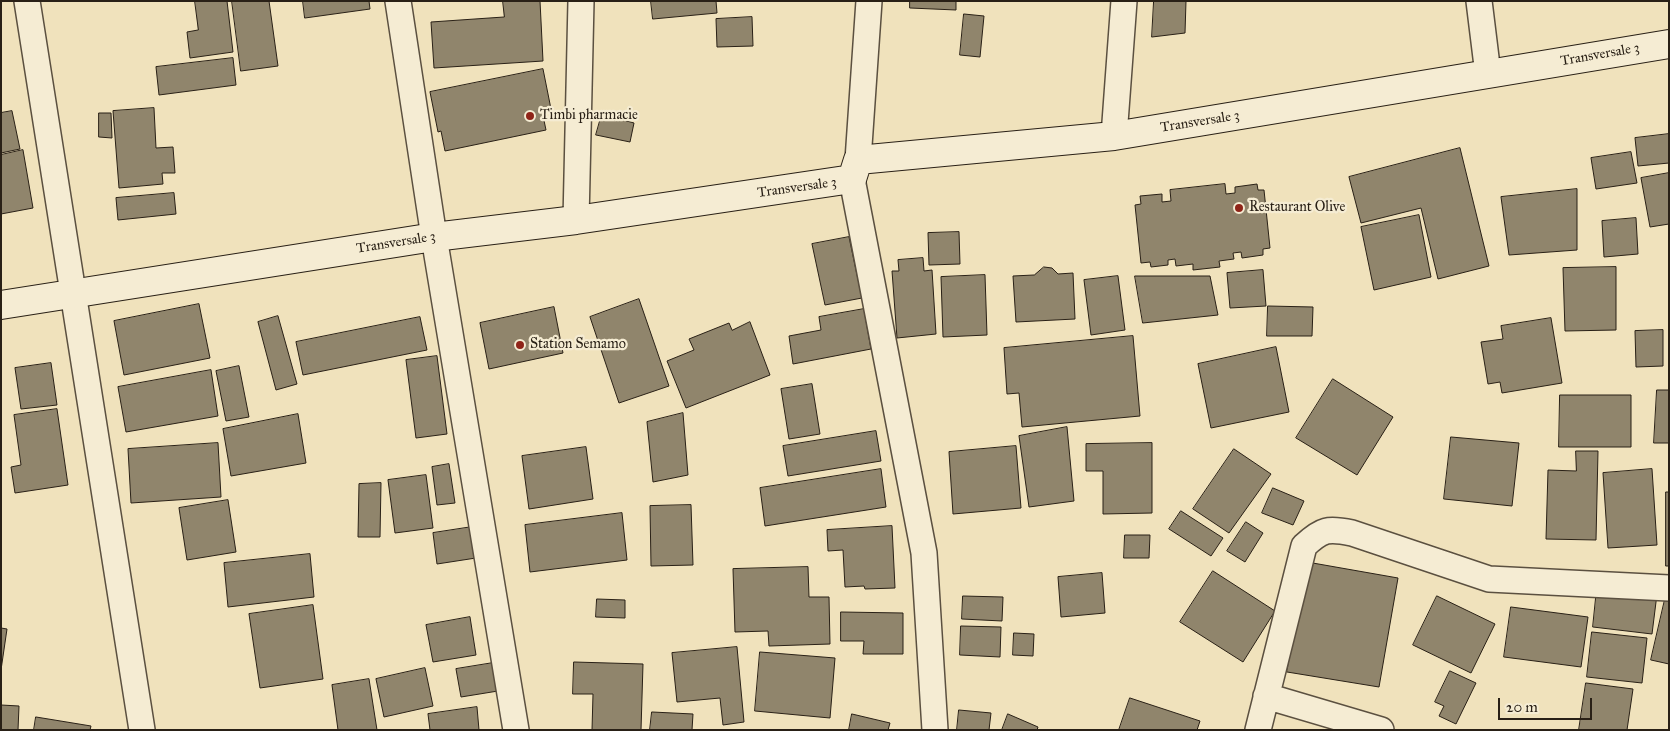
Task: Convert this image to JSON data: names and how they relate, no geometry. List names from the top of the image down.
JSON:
{
  "streets": {
    "main road": ["Transversale 3"]
  },
  "places": ["Timbi pharmacie", "Restaurant Olive", "Station Semamo"],
  "scale_bar": "20 m"
}
